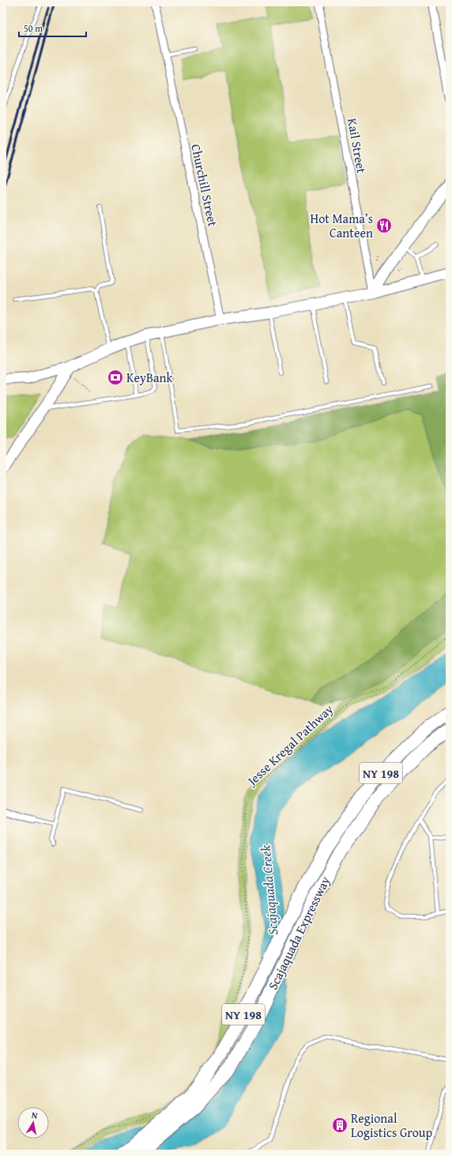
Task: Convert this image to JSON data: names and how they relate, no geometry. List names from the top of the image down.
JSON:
{
  "streets": {
    "highway": ["NY 198", "Scajaquada Expressway"],
    "street": ["Kail Street", "Churchill Street"],
    "path": ["Jesse Kregal Pathway"]
  },
  "water": ["Scajaquada Creek"],
  "places": {
    "restaurant": ["Hot Mama’s Canteen"],
    "bank": ["KeyBank"],
    "building": ["Regional Logistics Group"]
  },
  "scale_bar": "50 m",
  "north": "top"
}
